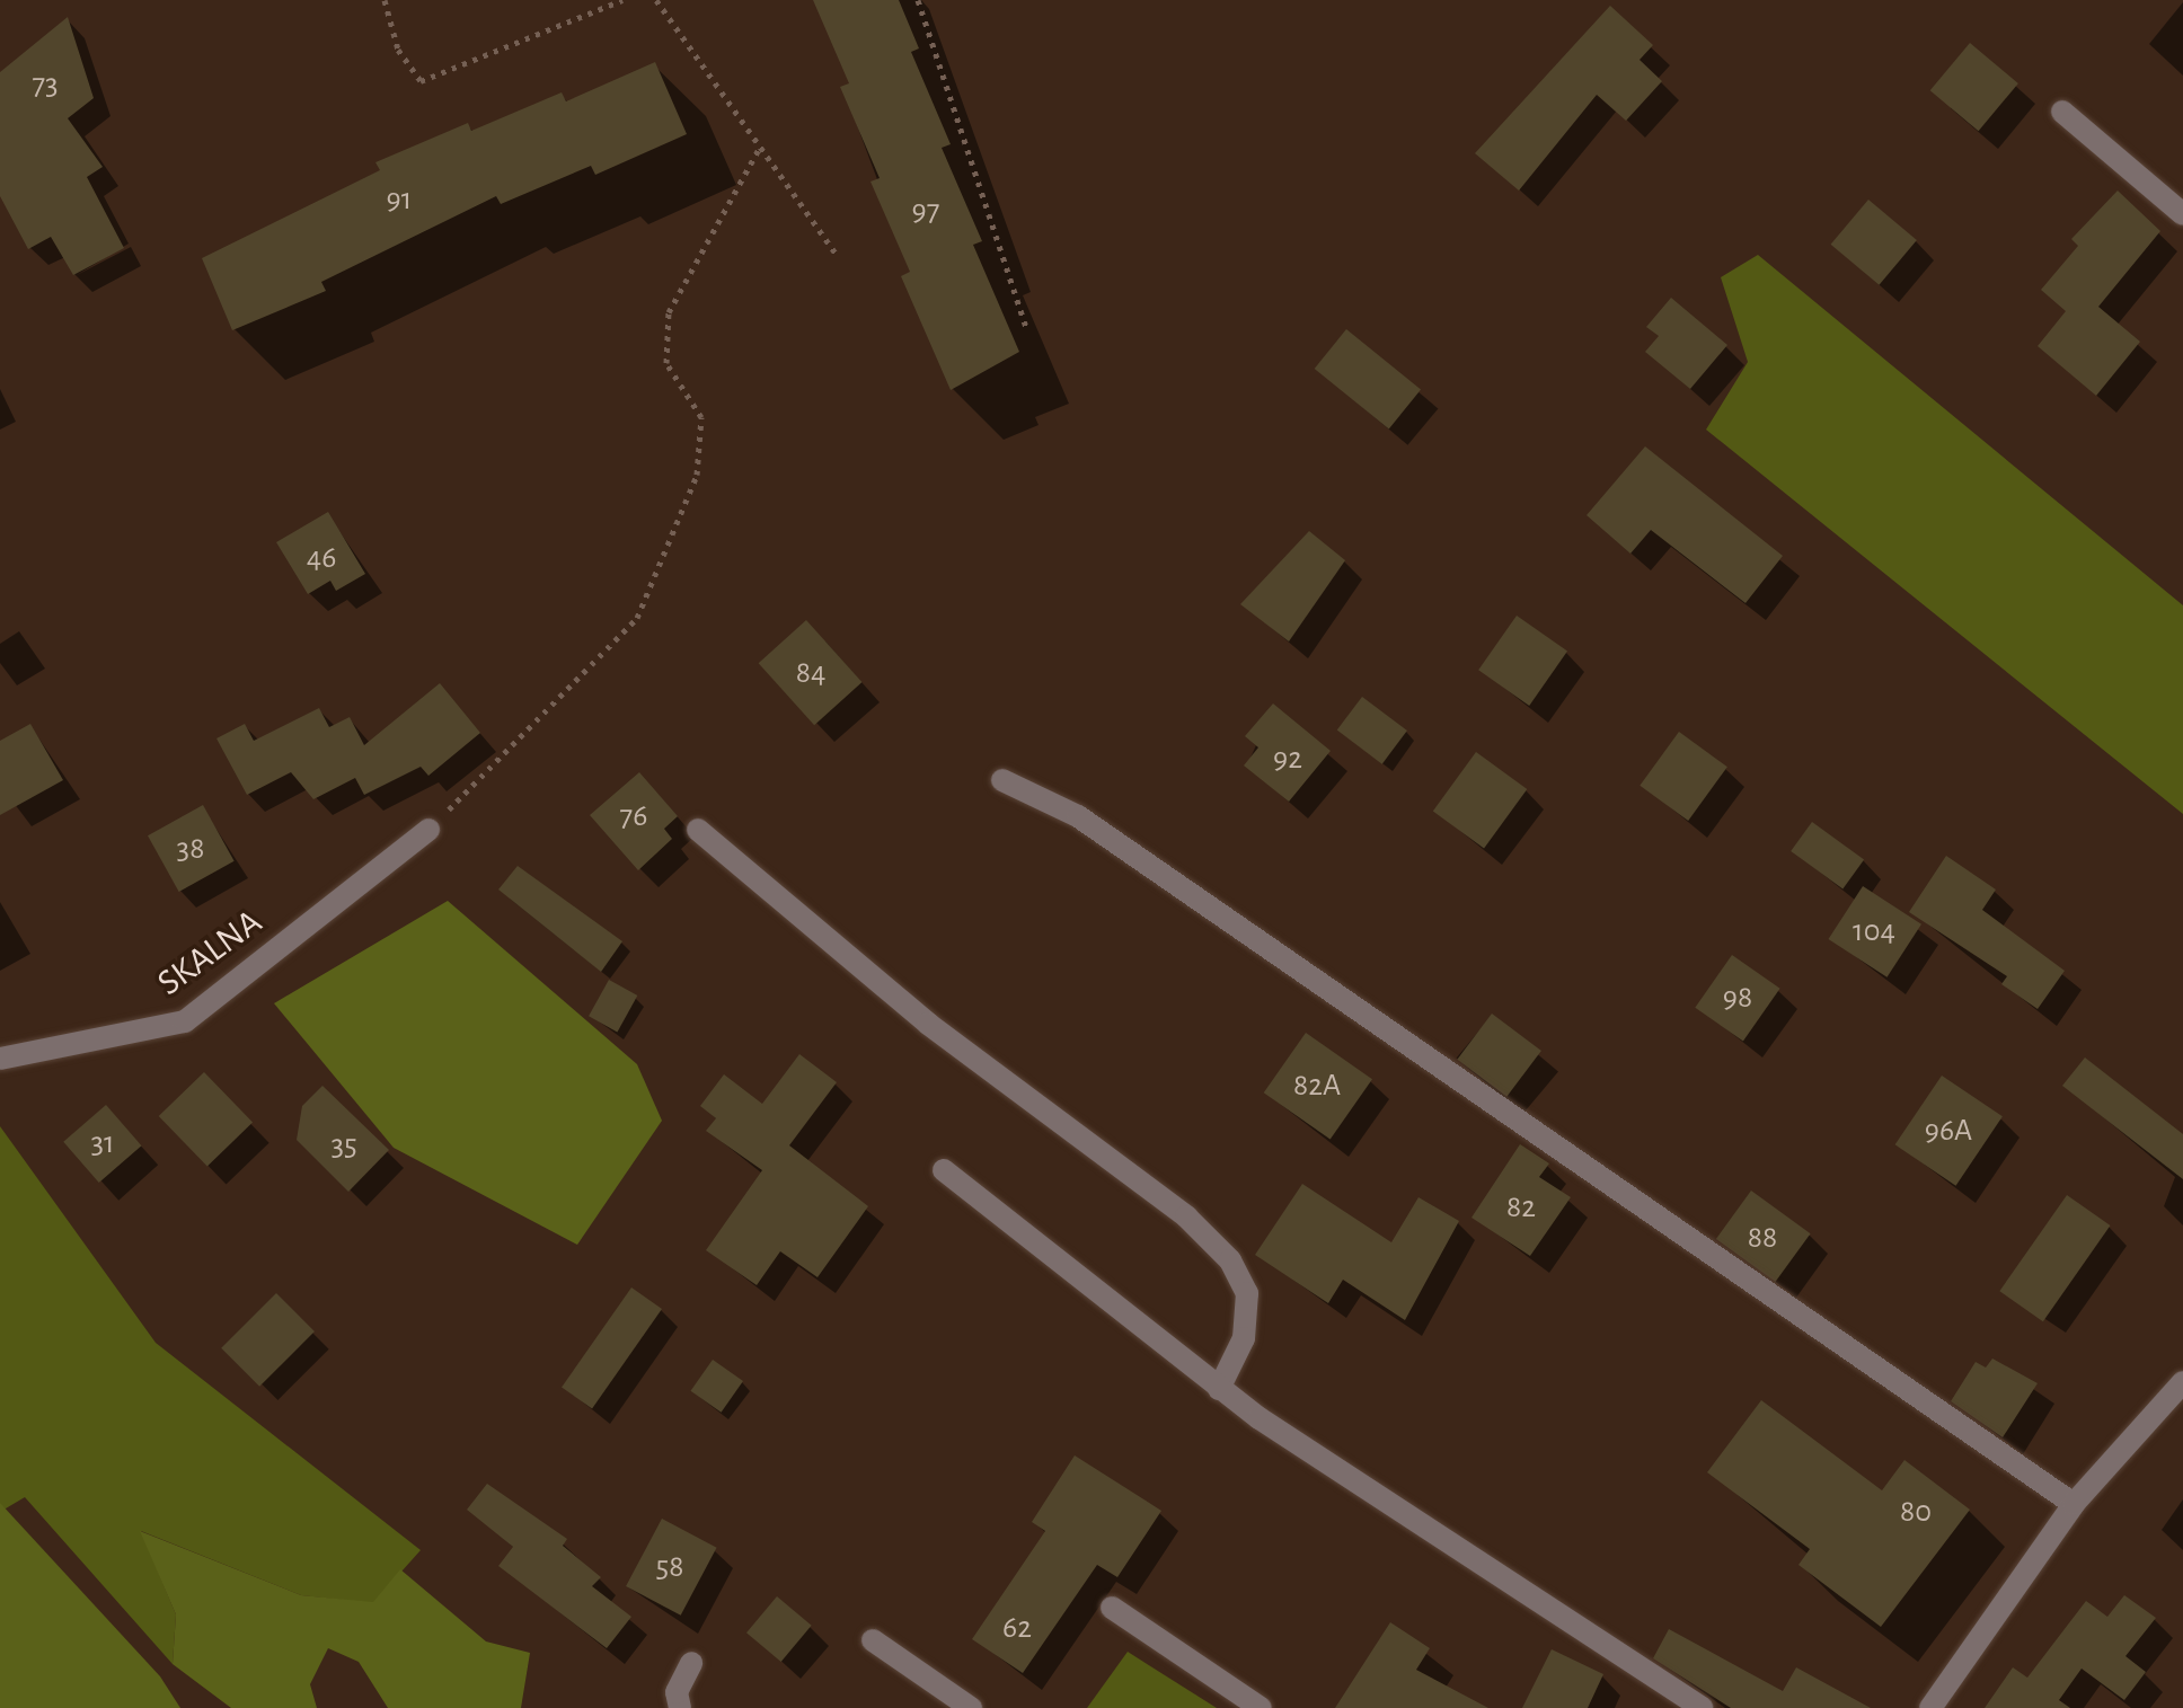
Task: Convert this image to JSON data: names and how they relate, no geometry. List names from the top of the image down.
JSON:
{
  "streets": {
    "street": ["SKALNA"]
  },
  "house_numbers": [
    "73",
    "91",
    "97",
    "46",
    "84",
    "92",
    "76",
    "38",
    "104",
    "98",
    "82A",
    "96A",
    "31",
    "35",
    "82",
    "88",
    "80",
    "58",
    "62"
  ]
}
